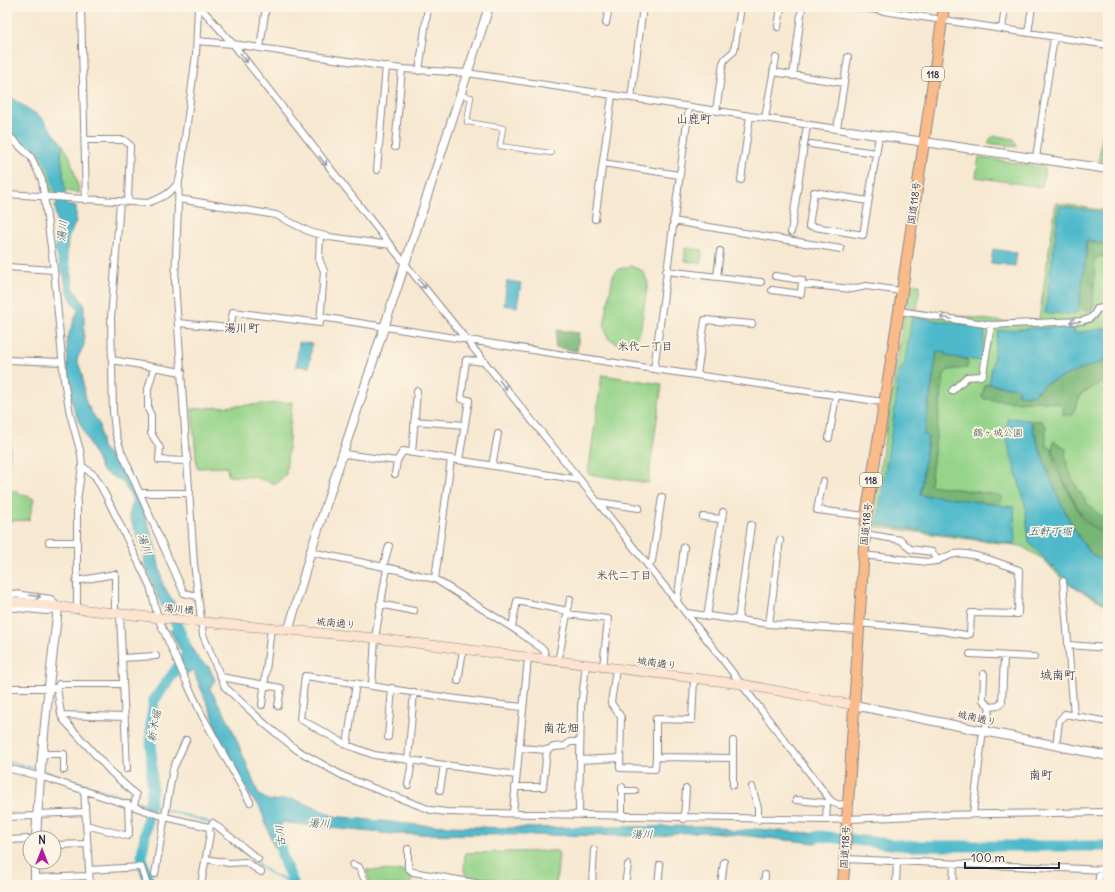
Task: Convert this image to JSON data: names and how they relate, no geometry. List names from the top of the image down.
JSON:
{
  "streets": {
    "highway": ["118", "国道118号"],
    "main road": ["湯川橋", "城南通り"]
  },
  "crossings": [
    ["118", "国道118号"],
    ["国道118号", "城南通り"],
    ["湯川橋", "城南通り"]
  ],
  "districts": [
    "山鹿町",
    "湯川町",
    "米代一丁目",
    "米代二丁目",
    "城南町",
    "南花畑",
    "南町"
  ],
  "water": [
    "湯川",
    "五軒丁堀",
    "新木堀",
    "古川"
  ],
  "parks": ["鶴ヶ城公園"],
  "scale_bar": "100 m",
  "north": "top"
}
